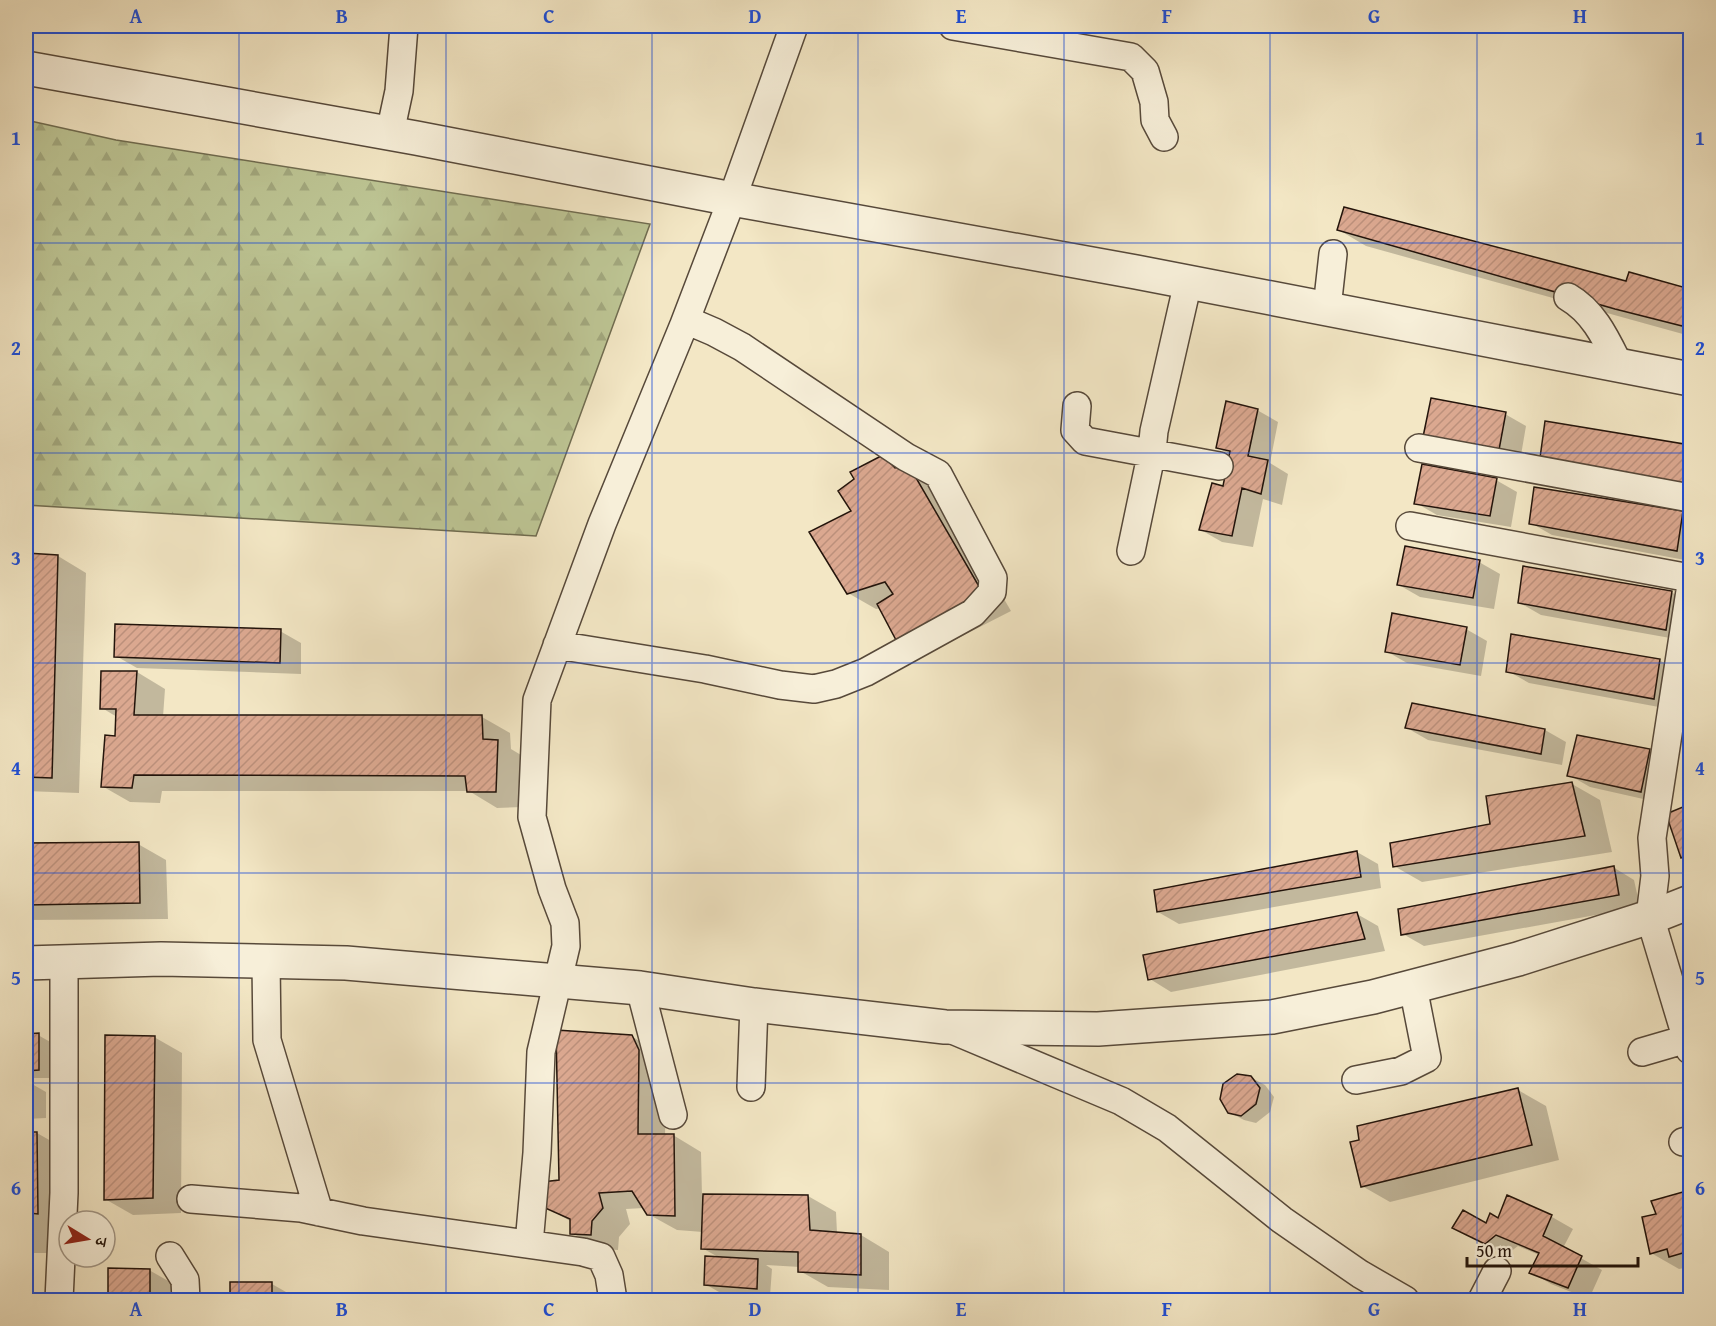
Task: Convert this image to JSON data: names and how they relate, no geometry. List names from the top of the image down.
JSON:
{
  "scale_bar": "50 m",
  "north": "right",
  "grid": {
    "columns": [
      "A",
      "B",
      "C",
      "D",
      "E",
      "F",
      "G",
      "H"
    ],
    "rows": [
      "1",
      "2",
      "3",
      "4",
      "5",
      "6"
    ]
  }
}
